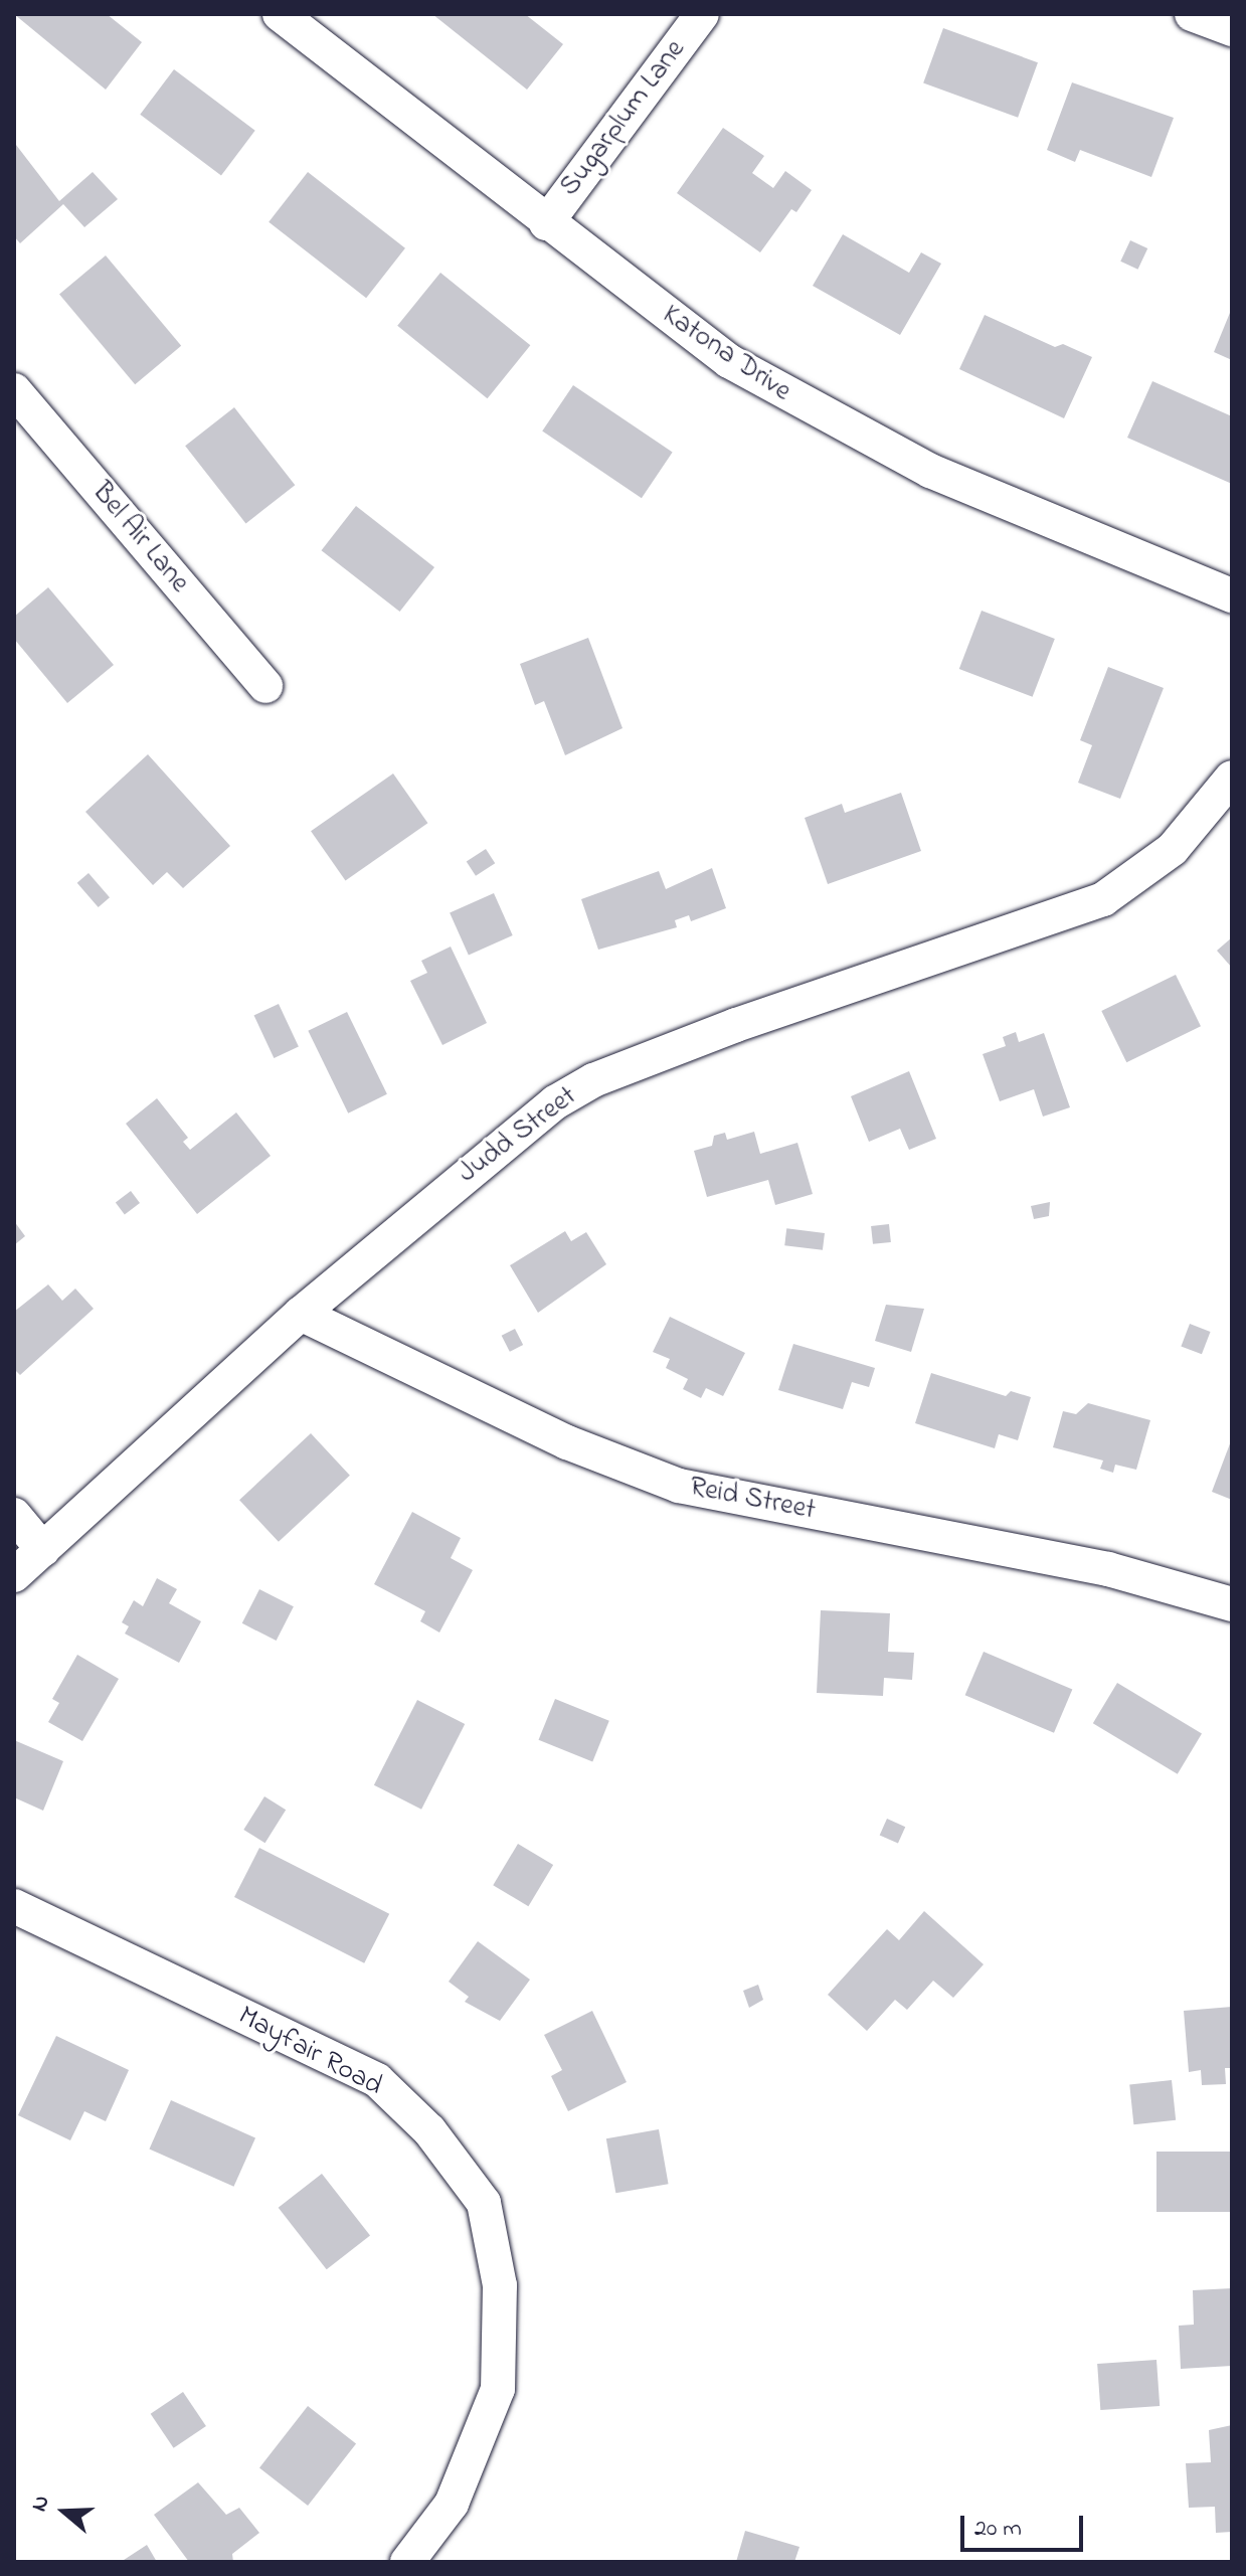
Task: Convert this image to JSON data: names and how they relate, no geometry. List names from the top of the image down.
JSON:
{
  "streets": {
    "street": [
      "Sugarplum Lane",
      "Katona Drive",
      "Bel Air Lane",
      "Judd Street",
      "Reid Street",
      "Mayfair Road"
    ]
  },
  "crossings": [
    ["Sugarplum Lane", "Katona Drive"],
    ["Judd Street", "Reid Street"]
  ],
  "scale_bar": "20 m",
  "north": "left"
}
